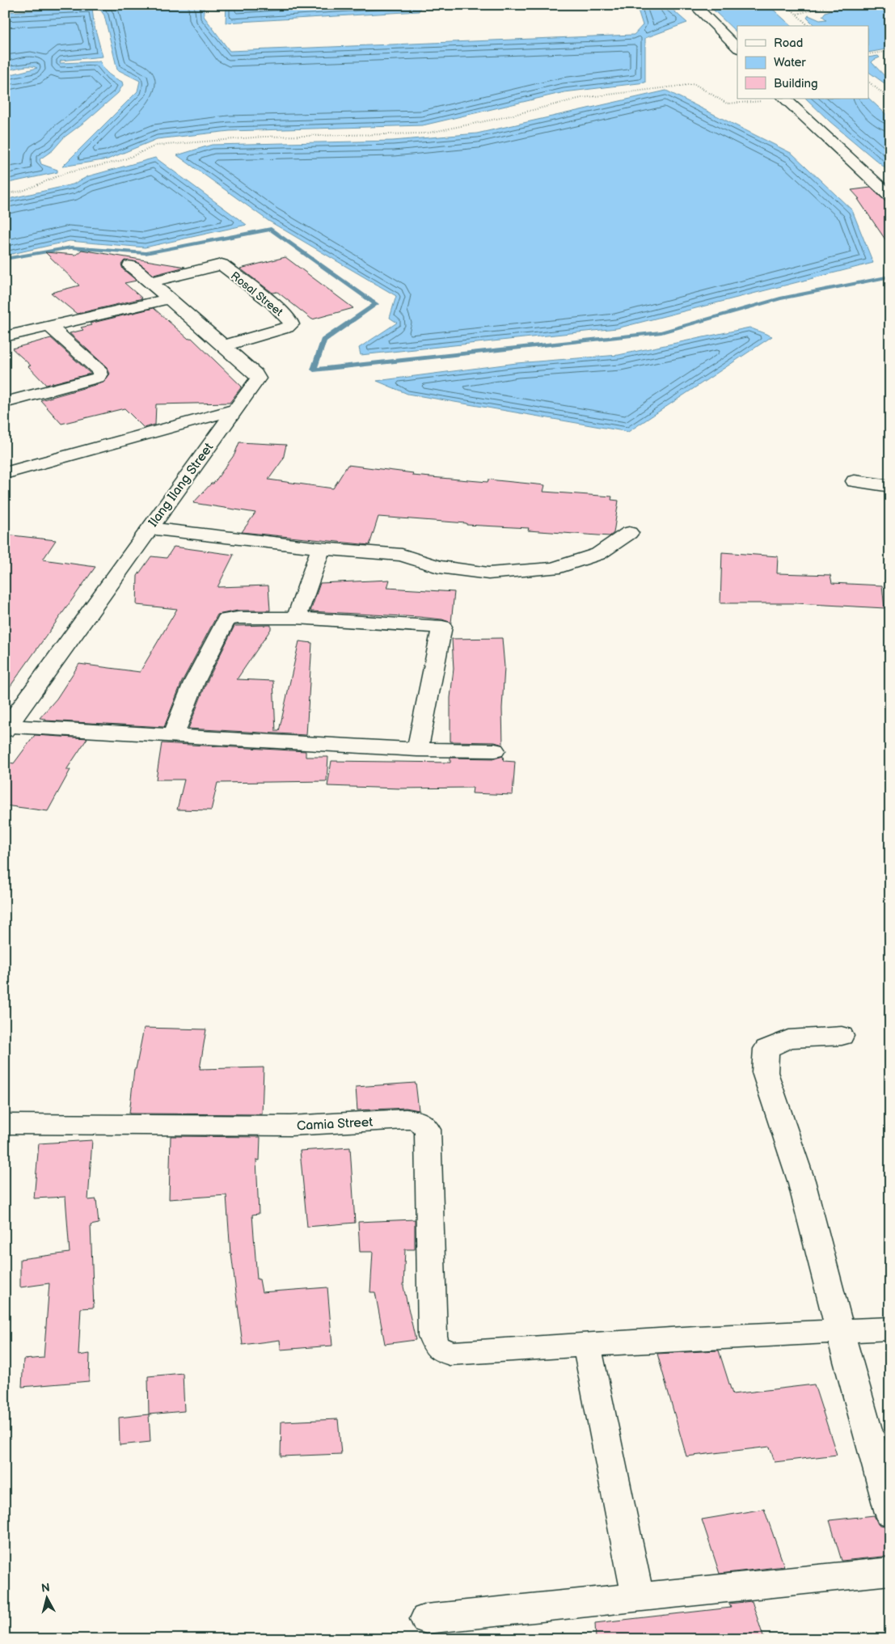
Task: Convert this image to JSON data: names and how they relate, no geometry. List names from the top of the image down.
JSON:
{
  "streets": {
    "street": ["Rosal Street", "Ilang Ilang Street", "Camia Street"]
  },
  "crossings": [
    ["Rosal Street", "Ilang Ilang Street"]
  ],
  "legend": ["Road", "Water", "Building"],
  "north": "top"
}
